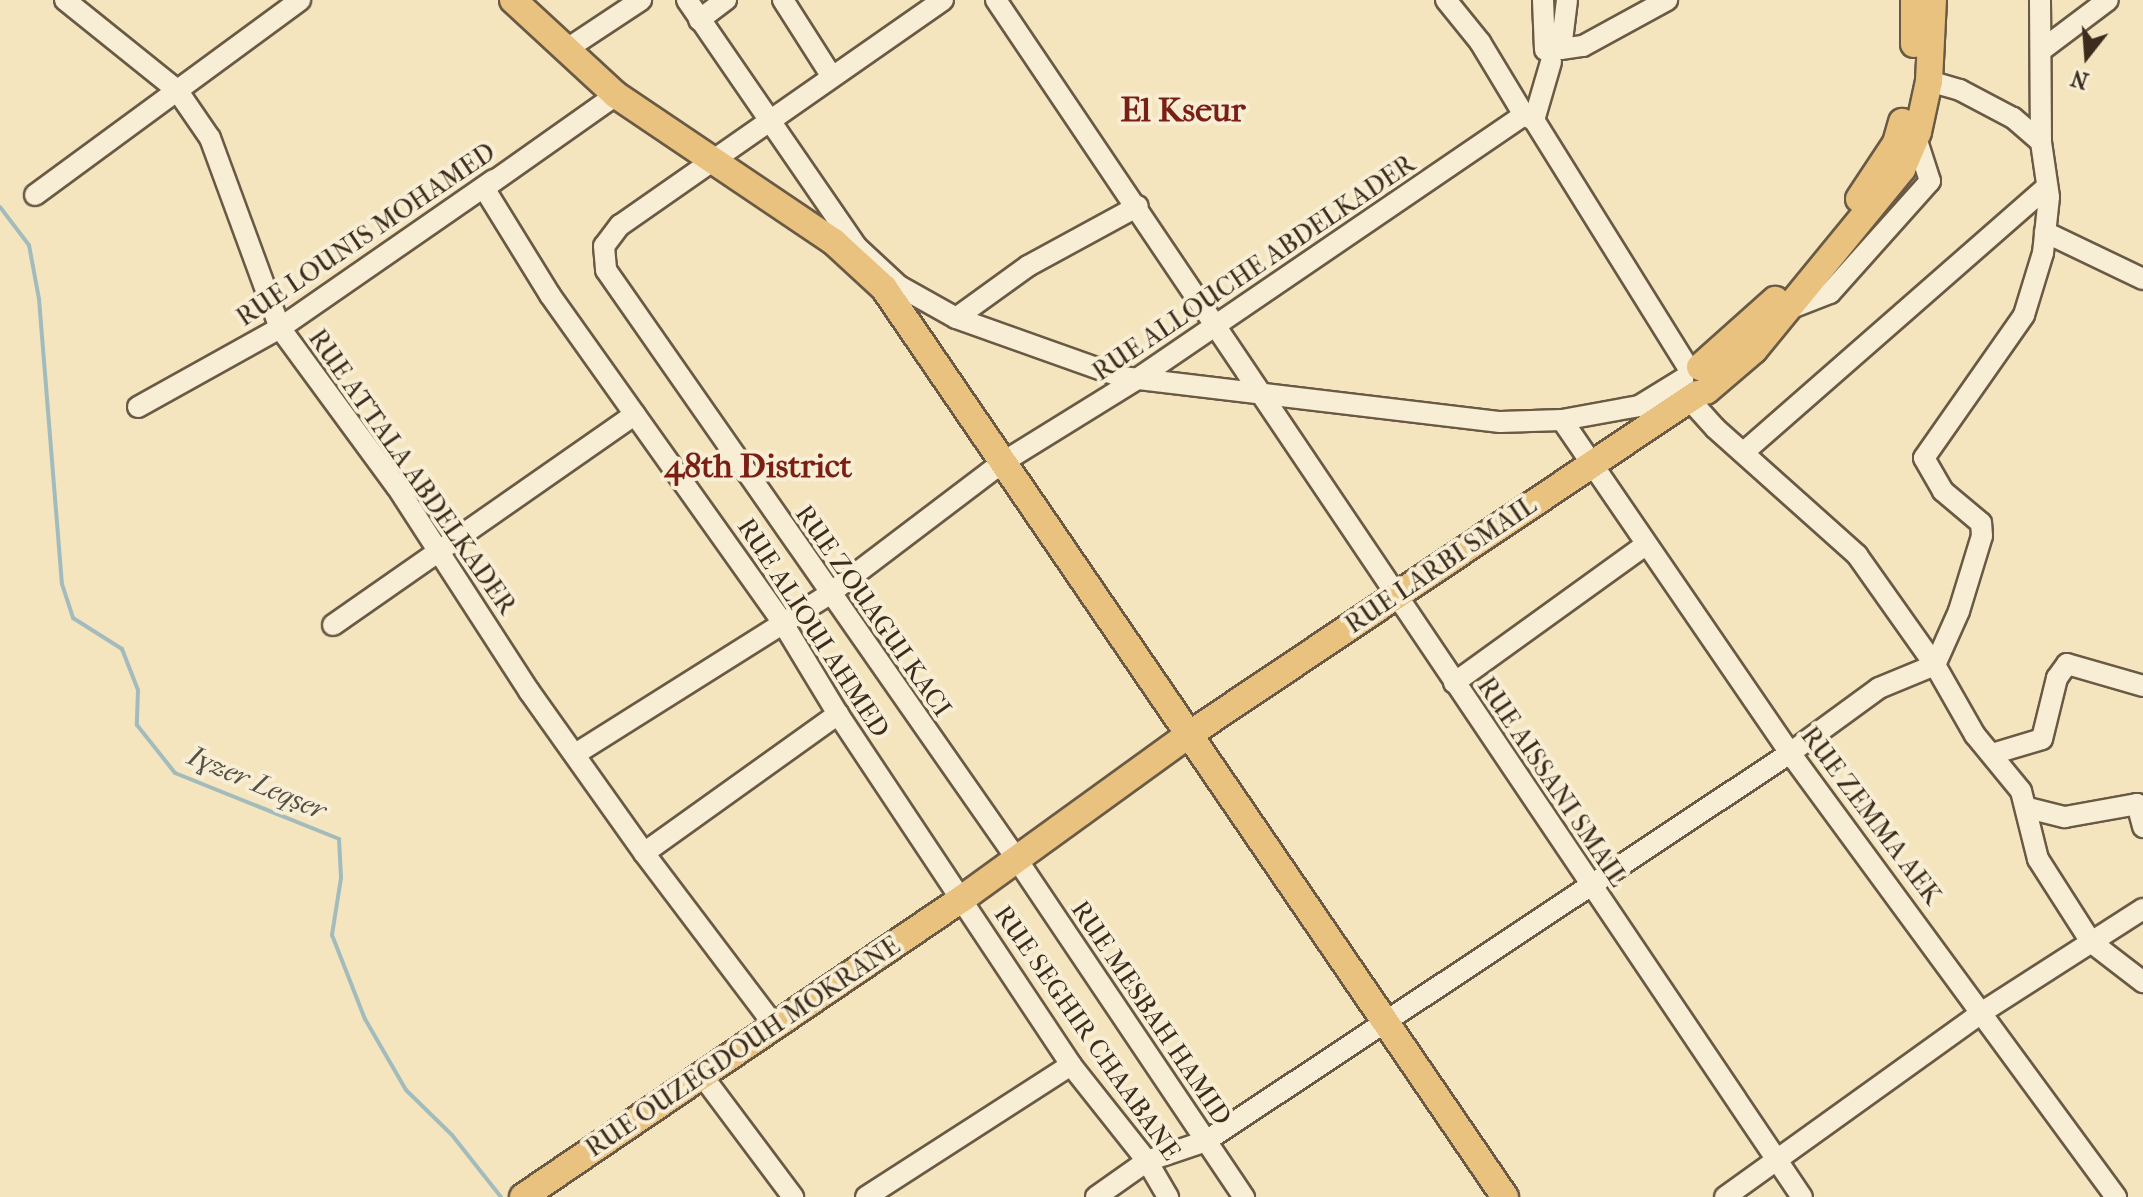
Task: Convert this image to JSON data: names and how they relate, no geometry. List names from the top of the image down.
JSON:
{
  "streets": {
    "main road": ["RUE LARBI SMAIL", "RUE OUZEGDOUH MOKRANE"],
    "street": [
      "RUE LOUNIS MOHAMED",
      "RUE ALLOUCHE ABDELKADER",
      "RUE ATTALA ABDELKADER",
      "RUE ZOUAGUI KACI",
      "RUE ALIOUI AHMED",
      "RUE AISSANI SMAIL",
      "RUE ZEMMA AEK",
      "RUE MESBAH HAMID",
      "RUE SEGHIR CHAABANE"
    ]
  },
  "crossings": [
    ["RUE LOUNIS MOHAMED", "RUE ATTALA ABDELKADER"],
    ["RUE LOUNIS MOHAMED", "RUE ALIOUI AHMED"],
    ["RUE ALLOUCHE ABDELKADER", "RUE ATTALA ABDELKADER"],
    ["RUE ALLOUCHE ABDELKADER", "RUE ZOUAGUI KACI"],
    ["RUE ALLOUCHE ABDELKADER", "RUE ALIOUI AHMED"],
    ["RUE ALLOUCHE ABDELKADER", "RUE AISSANI SMAIL"],
    ["RUE ATTALA ABDELKADER", "RUE OUZEGDOUH MOKRANE"],
    ["RUE LARBI SMAIL", "RUE ZOUAGUI KACI"],
    ["RUE LARBI SMAIL", "RUE AISSANI SMAIL"],
    ["RUE LARBI SMAIL", "RUE ZEMMA AEK"],
    ["RUE LARBI SMAIL", "RUE MESBAH HAMID"],
    ["RUE LARBI SMAIL", "RUE OUZEGDOUH MOKRANE"],
    ["RUE ZOUAGUI KACI", "RUE MESBAH HAMID"],
    ["RUE ZOUAGUI KACI", "RUE OUZEGDOUH MOKRANE"],
    ["RUE ALIOUI AHMED", "RUE SEGHIR CHAABANE"],
    ["RUE ALIOUI AHMED", "RUE OUZEGDOUH MOKRANE"],
    ["RUE MESBAH HAMID", "RUE OUZEGDOUH MOKRANE"],
    ["RUE SEGHIR CHAABANE", "RUE OUZEGDOUH MOKRANE"]
  ],
  "districts": ["El Kseur", "48th District"],
  "water": ["Iɣzer Leqṣer"],
  "north": "bottom"
}
